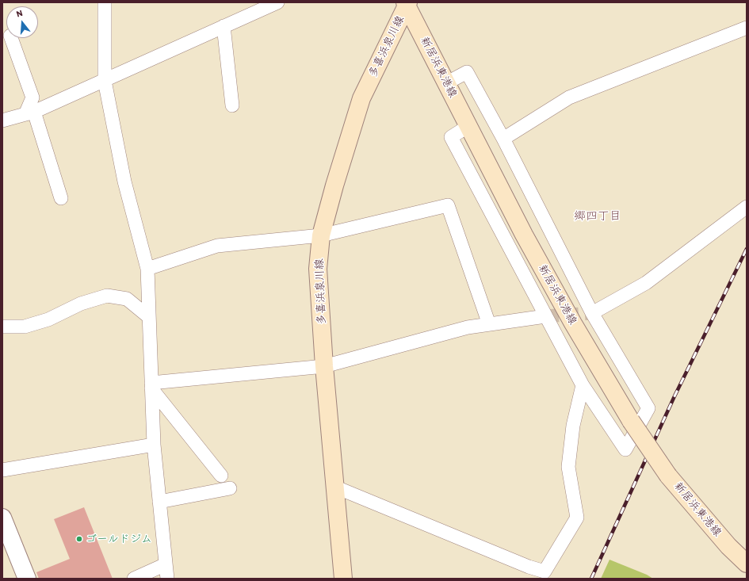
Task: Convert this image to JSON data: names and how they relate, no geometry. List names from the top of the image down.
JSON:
{
  "streets": {
    "main road": ["多喜浜泉川線", "新居浜東港線"]
  },
  "crossings": [
    ["多喜浜泉川線", "新居浜東港線"]
  ],
  "districts": ["郷四丁目"],
  "places": ["ゴールドジム"],
  "north": "top"
}
